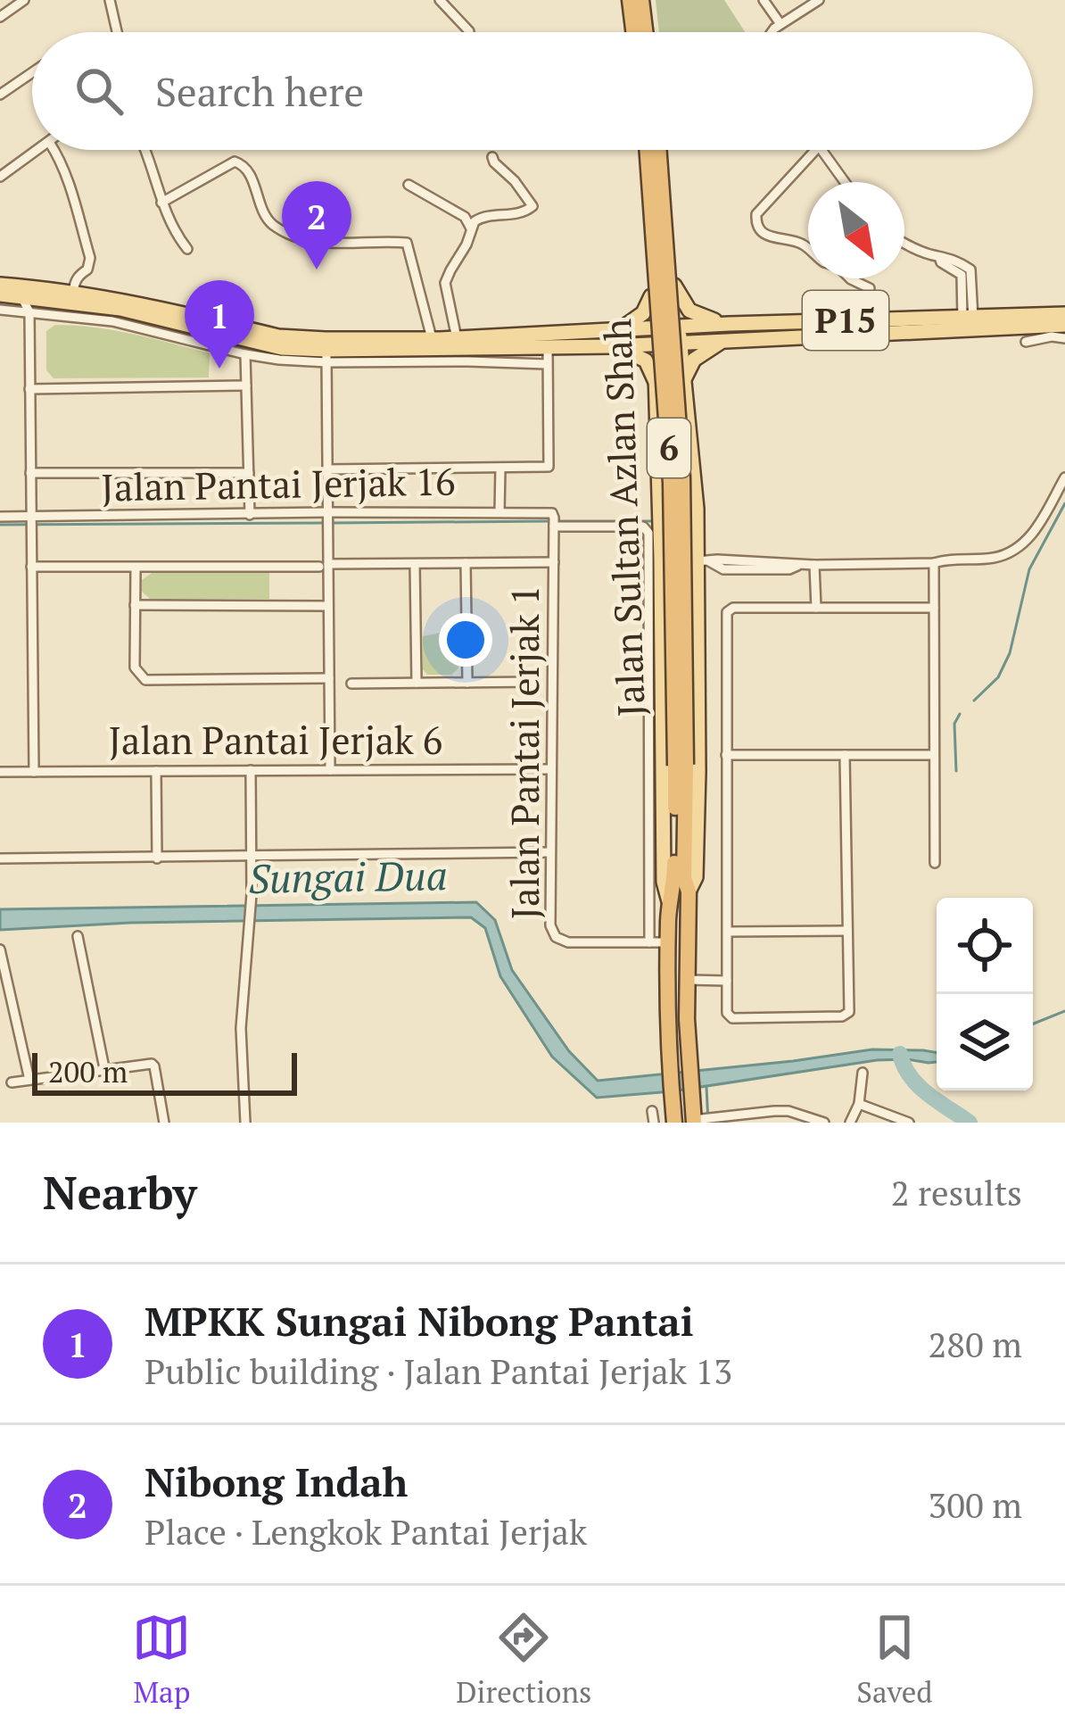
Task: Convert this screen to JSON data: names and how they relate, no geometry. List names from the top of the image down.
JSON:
{
  "streets": {
    "highway": ["6", "Jalan Sultan Azlan Shah"],
    "main road": ["P15"],
    "street": ["Jalan Pantai Jerjak 16", "Jalan Pantai Jerjak 6", "Jalan Pantai Jerjak 1"]
  },
  "crossings": [
    ["P15", "Jalan Sultan Azlan Shah"],
    ["Jalan Pantai Jerjak 16", "Jalan Pantai Jerjak 1"],
    ["Jalan Sultan Azlan Shah", "Jalan Pantai Jerjak 1"],
    ["Jalan Pantai Jerjak 6", "Jalan Pantai Jerjak 1"]
  ],
  "water": ["Sungai Dua"],
  "scale_bar": "200 m",
  "north": "bottom right",
  "page": {
    "search": "Search here",
    "pins": ["2", "1"],
    "scale": "200 m",
    "heading": ["Nearby", "2 results"],
    "list": [
      {
        "mark": "1",
        "name": "MPKK Sungai Nibong Pantai",
        "note": "Public building · Jalan Pantai Jerjak 13",
        "value": "280 m"
      },
      {
        "mark": "2",
        "name": "Nibong Indah",
        "note": "Place · Lengkok Pantai Jerjak",
        "value": "300 m"
      }
    ],
    "nav": ["Map", "Directions", "Saved"]
  }
}
